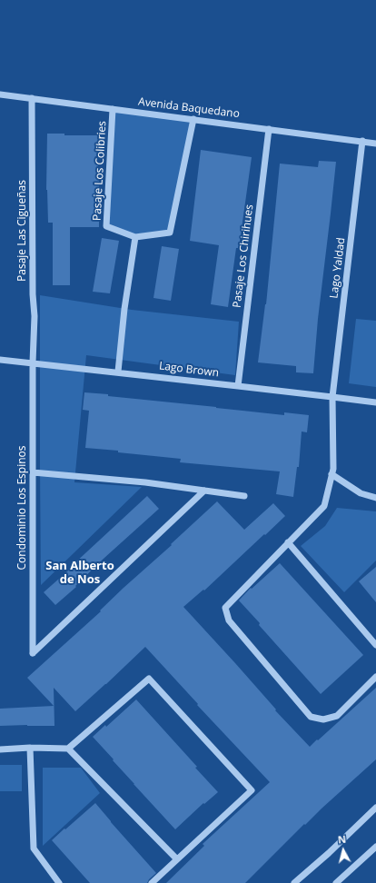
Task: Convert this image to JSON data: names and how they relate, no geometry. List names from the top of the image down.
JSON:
{
  "streets": {
    "street": [
      "Avenida Baquedano",
      "Pasaje Los Colibries",
      "Pasaje Las Cigueñas",
      "Pasaje Los Chirihues",
      "Lago Yaldad",
      "Lago Brown",
      "Condominio Los Espinos"
    ]
  },
  "crossings": [
    ["Avenida Baquedano", "Pasaje Los Colibries"],
    ["Avenida Baquedano", "Pasaje Las Cigueñas"],
    ["Avenida Baquedano", "Pasaje Los Chirihues"],
    ["Avenida Baquedano", "Lago Yaldad"],
    ["Pasaje Las Cigueñas", "Lago Brown"],
    ["Pasaje Las Cigueñas", "Condominio Los Espinos"],
    ["Pasaje Los Chirihues", "Lago Brown"],
    ["Lago Yaldad", "Lago Brown"],
    ["Lago Brown", "Condominio Los Espinos"]
  ],
  "districts": ["San Alberto de Nos"],
  "north": "top"
}
